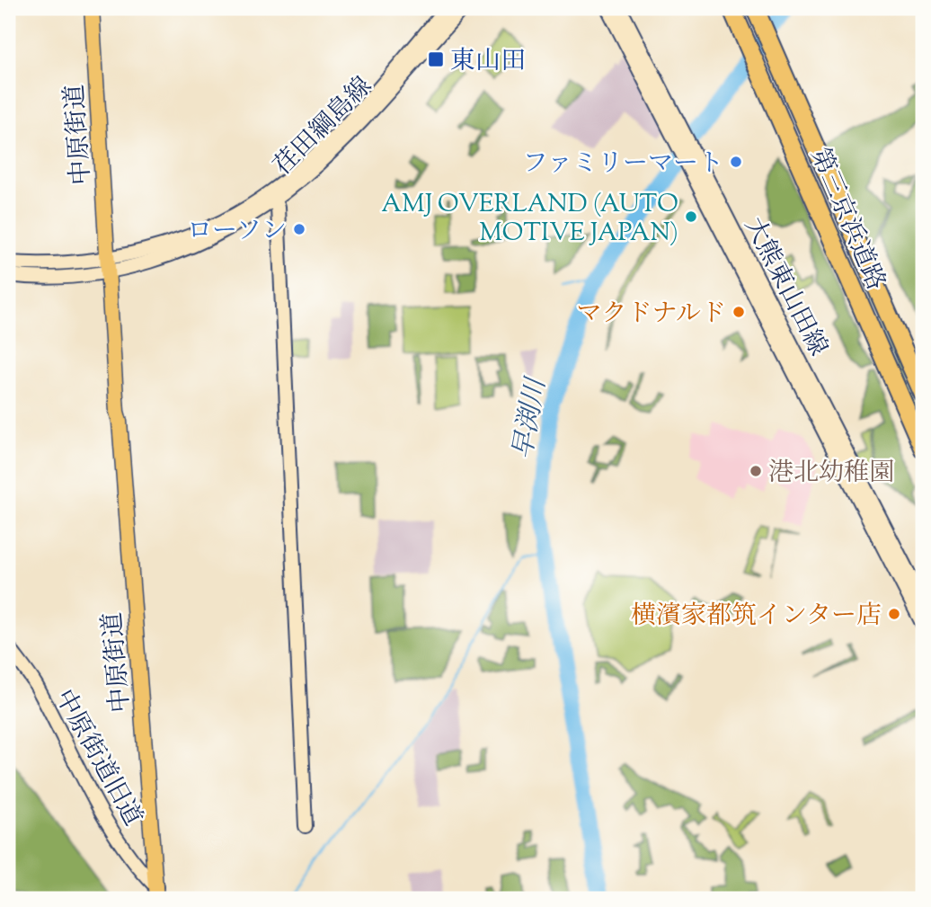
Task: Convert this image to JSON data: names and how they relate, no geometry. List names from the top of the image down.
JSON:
{
  "streets": {
    "highway": ["第三京浜道路"],
    "main road": ["中原街道"],
    "street": ["荏田綱島線", "大熊東山田線", "中原街道旧道"]
  },
  "crossings": [
    ["荏田綱島線", "中原街道"],
    ["中原街道", "中原街道旧道"]
  ],
  "water": ["早渕川"],
  "places": {
    "transit": ["東山田"],
    "other": [
      "ファミリーマート",
      "AMJ OVERLAND (AUTO MOTIVE JAPAN)",
      "ローソン",
      "マクドナルド",
      "港北幼稚園",
      "横濱家都筑インター店"
    ]
  }
}
